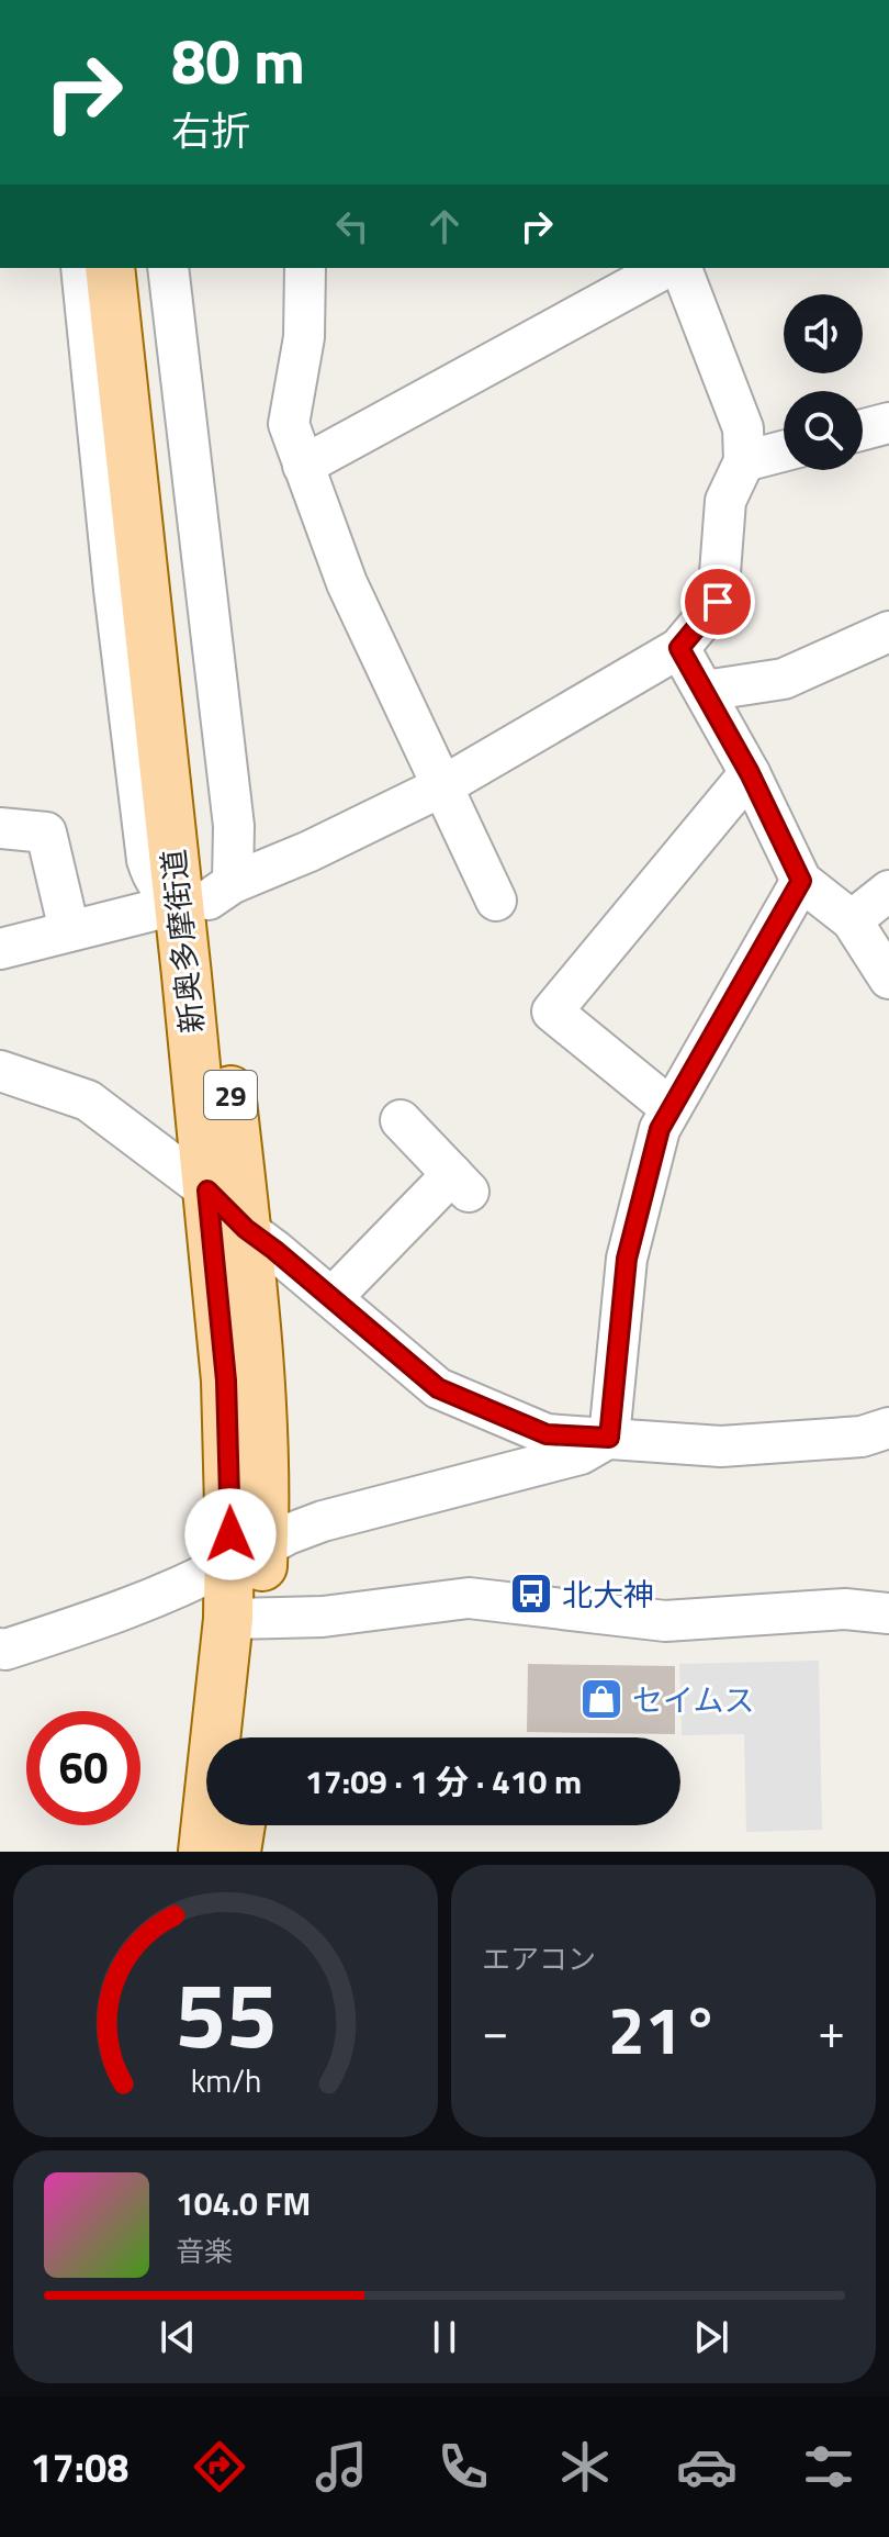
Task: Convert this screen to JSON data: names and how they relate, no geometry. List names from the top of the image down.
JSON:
{
  "streets": {
    "main road": ["新奥多摩街道", "29"]
  },
  "crossings": [
    ["新奥多摩街道", "29"]
  ],
  "places": {
    "bus stop": ["北大神"],
    "shop": ["セイムス"]
  },
  "page": {
    "turn": ["80 m", "右折"],
    "limit": "60",
    "trip": "17:09 · 1 分 · 410 m",
    "tile": "エアコン",
    "heat": ["−", "21°", "+"],
    "song": ["104.0 FM", "音楽"],
    "tabs": "17:08",
    "gauge": ["55", "km/h"]
  }
}
